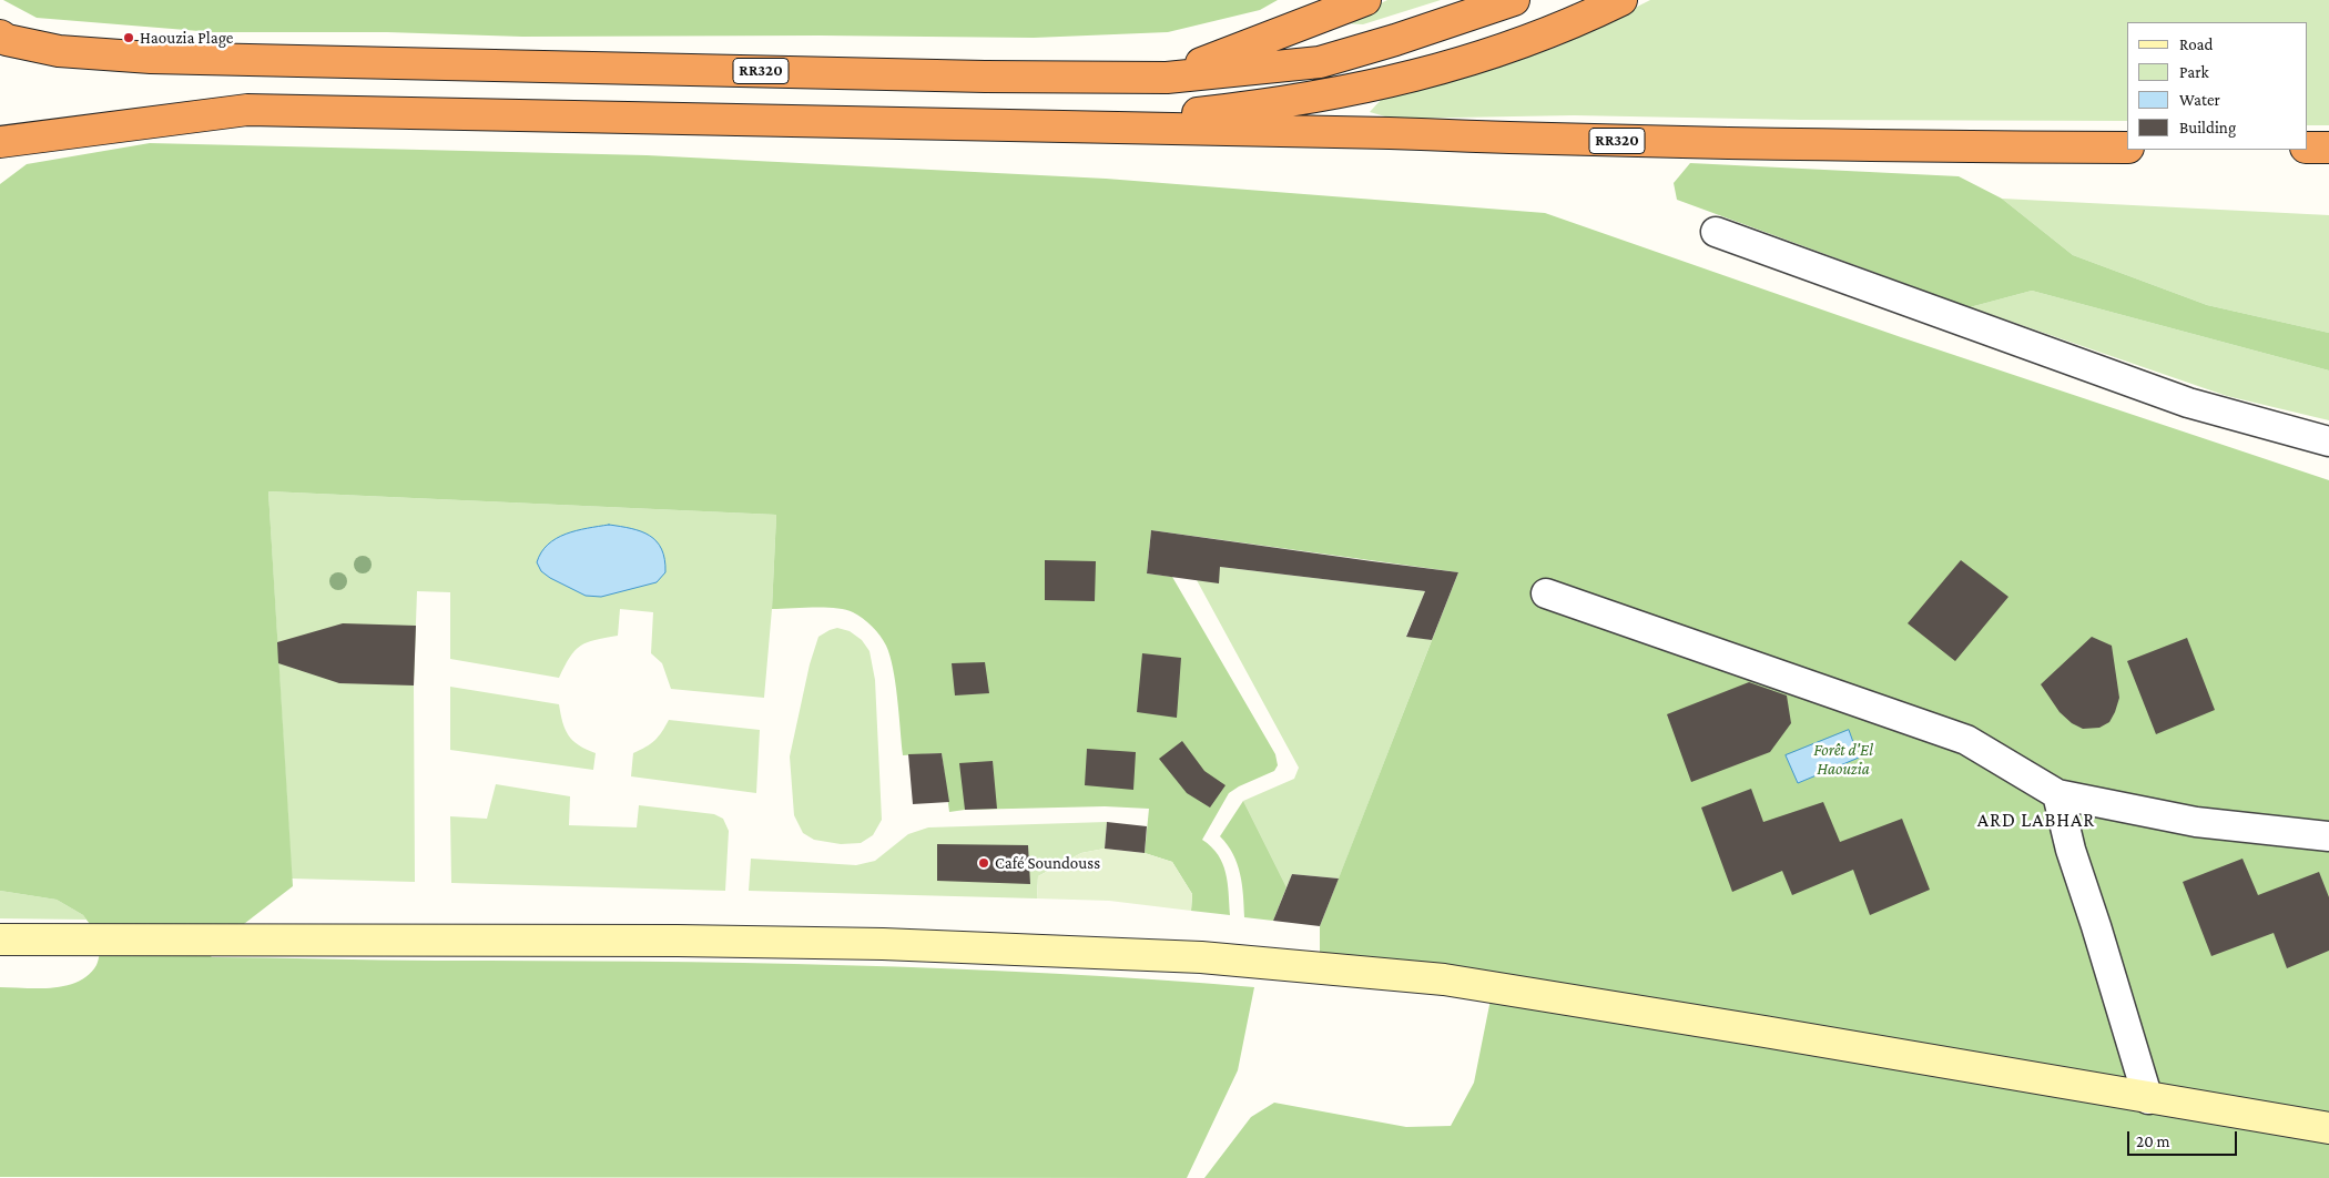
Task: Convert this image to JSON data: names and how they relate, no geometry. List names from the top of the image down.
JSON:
{
  "streets": {
    "highway": ["RR320"]
  },
  "districts": ["ARD LABHAR"],
  "parks": ["Forêt d'El Haouzia"],
  "places": ["Haouzia Plage", "Café Soundouss"],
  "legend": [
    "Road",
    "Park",
    "Water",
    "Building"
  ],
  "scale_bar": "20 m"
}
